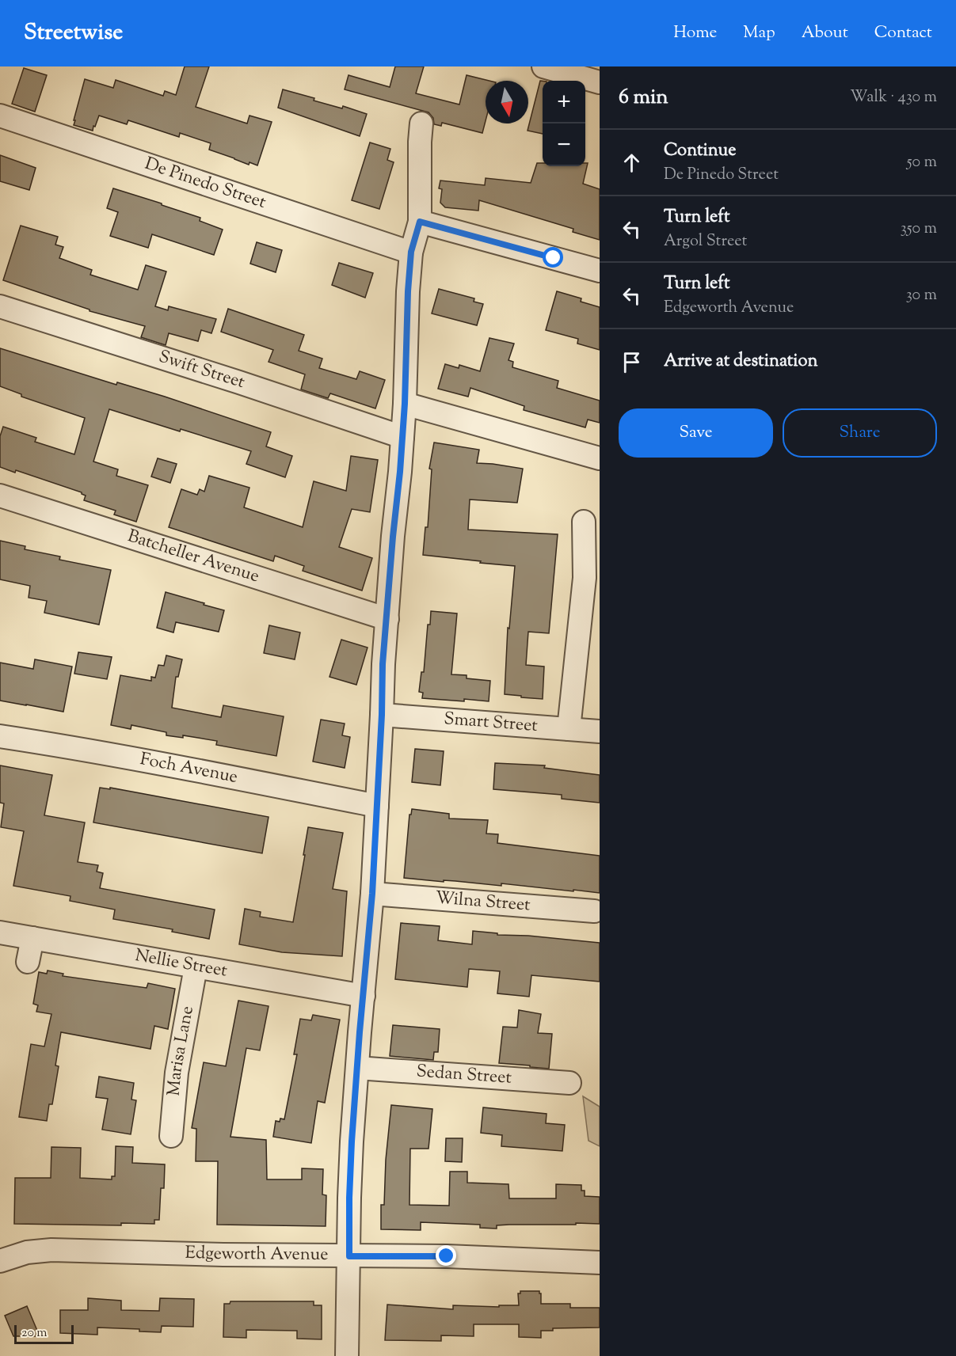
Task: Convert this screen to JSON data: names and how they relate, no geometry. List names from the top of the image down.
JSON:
{
  "streets": {
    "street": [
      "De Pinedo Street",
      "Swift Street",
      "Batcheller Avenue",
      "Smart Street",
      "Foch Avenue",
      "Wilna Street",
      "Nellie Street",
      "Marisa Lane",
      "Sedan Street",
      "Edgeworth Avenue"
    ]
  },
  "crossings": [
    ["Nellie Street", "Marisa Lane"]
  ],
  "scale_bar": "20 m",
  "north": "bottom",
  "page": {
    "header": "Streetwise",
    "nav": [
      "Home",
      "Map",
      "About",
      "Contact"
    ],
    "heading": ["6 min", "Walk · 430 m"],
    "map_buttons": ["+", "−"],
    "list": [
      ["Continue", "De Pinedo Street", "50 m"],
      ["Turn left", "Argol Street", "350 m"],
      ["Turn left", "Edgeworth Avenue", "30 m"],
      "Arrive at destination"
    ],
    "buttons": ["Save", "Share"],
    "scale": "20 m"
  }
}
